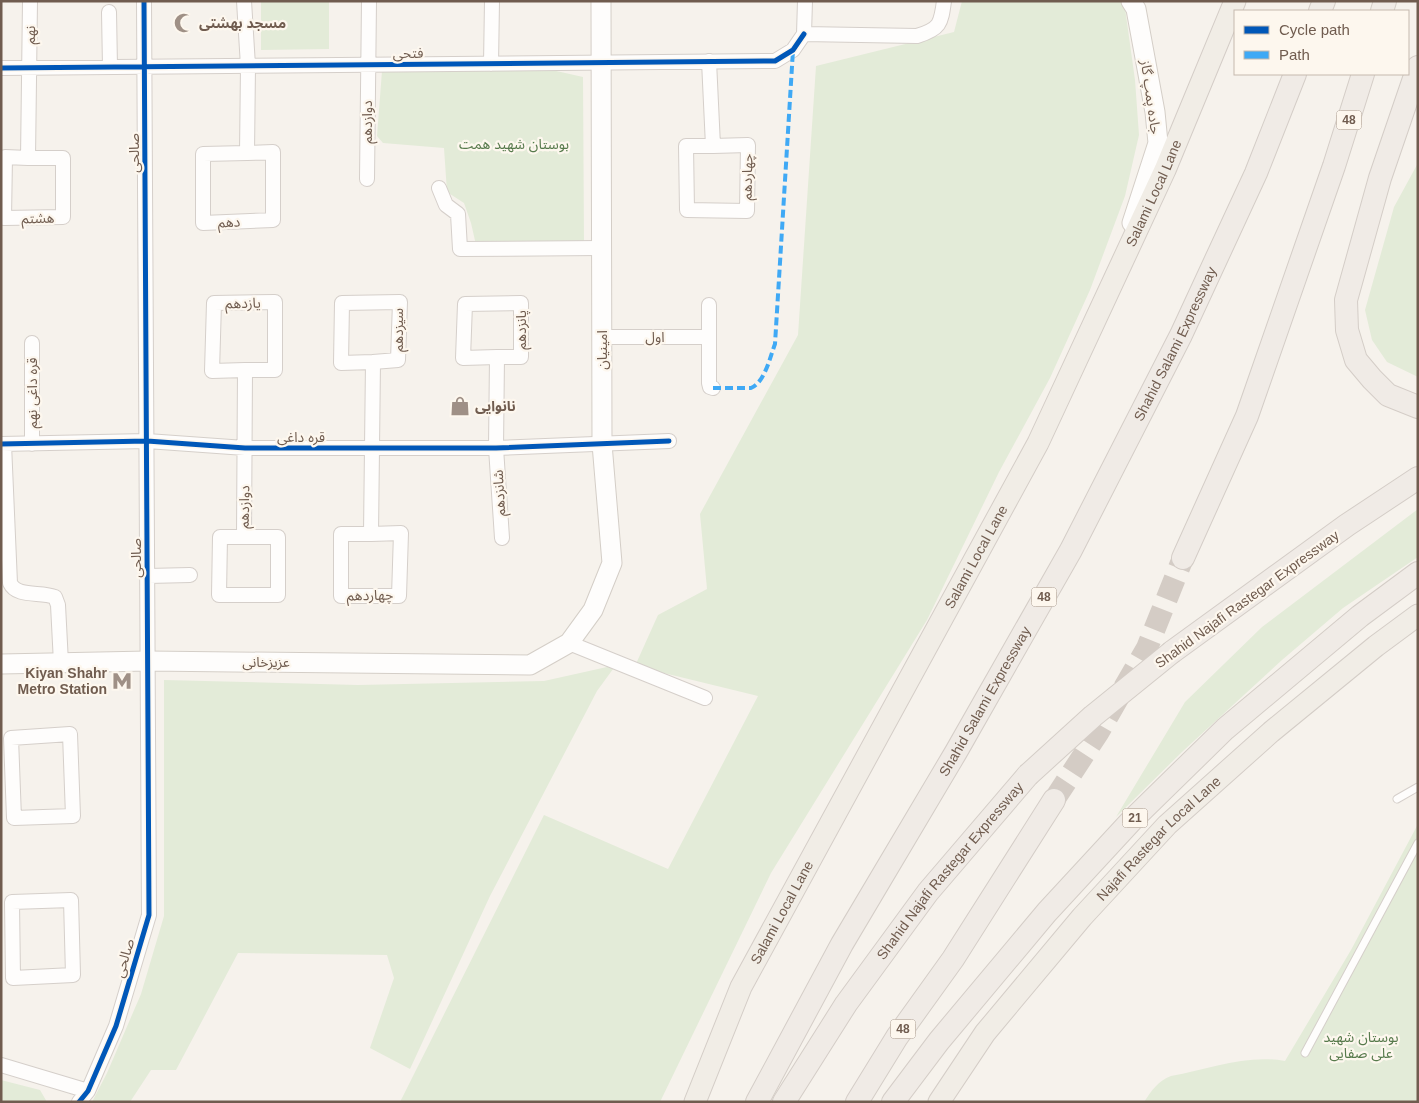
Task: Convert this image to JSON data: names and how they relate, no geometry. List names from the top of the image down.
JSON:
{
  "streets": {
    "highway": [
      "48",
      "Shahid Salami Expressway",
      "Shahid Najafi Rastegar Expressway",
      "21"
    ],
    "main road": [
      "جاده پمپ گاز",
      "Salami Local Lane",
      "امینیان",
      "عزیزخانی",
      "Najafi Rastegar Local Lane"
    ],
    "street": [
      "نهم",
      "فتحی",
      "دوازدهم",
      "صالحی",
      "چهاردهم",
      "هشتم",
      "دهم",
      "یازدهم",
      "سیزدهم",
      "پانزدهم",
      "اول",
      "قره داغی نهم",
      "قره داغی",
      "شانزدهم"
    ]
  },
  "crossings": [
    ["نهم", "فتحی"],
    ["فتحی", "دوازدهم"],
    ["فتحی", "صالحی"],
    ["فتحی", "امینیان"],
    ["جاده پمپ گاز", "Salami Local Lane"],
    ["دوازدهم", "قره داغی"],
    ["صالحی", "قره داغی"],
    ["صالحی", "عزیزخانی"],
    ["سیزدهم", "قره داغی"],
    ["پانزدهم", "قره داغی"],
    ["پانزدهم", "شانزدهم"],
    ["اول", "امینیان"],
    ["امینیان", "قره داغی"],
    ["امینیان", "عزیزخانی"],
    ["قره داغی نهم", "قره داغی"],
    ["قره داغی", "شانزدهم"]
  ],
  "parks": ["بوستان شهید همت", "بوستان شهید علی صفایی"],
  "places": {
    "mosque": ["مسجد بهشتی"],
    "shop": ["نانوایی"],
    "metro station": ["Kiyan Shahr Metro Station"]
  },
  "legend": ["Cycle path", "Path"]
}
